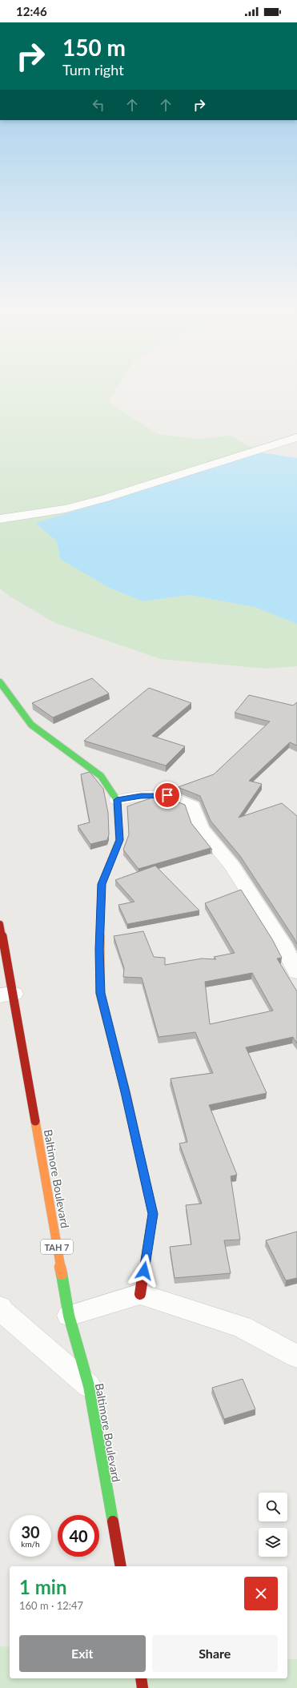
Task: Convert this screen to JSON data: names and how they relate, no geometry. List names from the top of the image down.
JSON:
{
  "streets": {
    "main road": ["Baltimore Boulevard", "TAH 7"]
  },
  "page": {
    "status": "12:46",
    "turn": ["150 m", "Turn right"],
    "speed": "30 km/h",
    "limit": "40",
    "heading": ["1 min", "160 m · 12:47"],
    "buttons": ["Exit", "Share"]
  }
}
